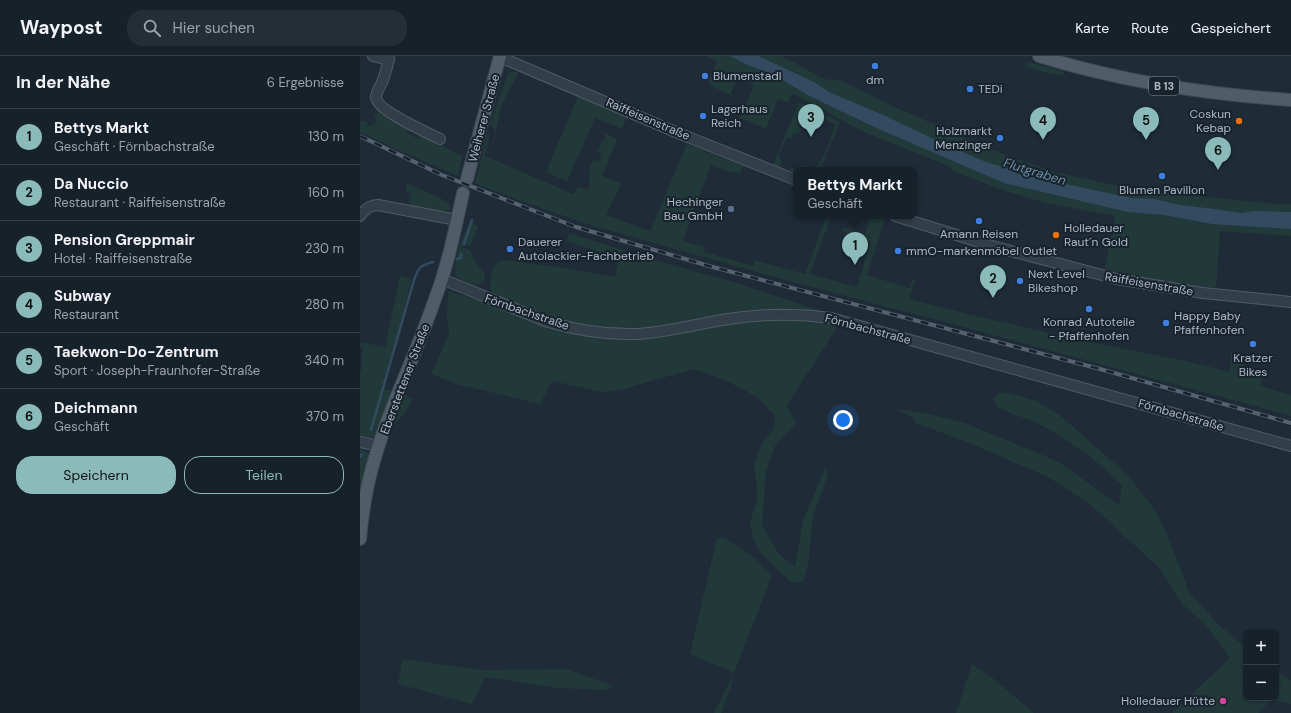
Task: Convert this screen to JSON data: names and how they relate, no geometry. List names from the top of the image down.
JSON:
{
  "streets": {
    "main road": ["B 13", "Weiherer Straße", "Eberstettener Straße"],
    "street": ["Raiffeisenstraße", "Förnbachstraße"]
  },
  "crossings": [
    ["Weiherer Straße", "Raiffeisenstraße"],
    ["Förnbachstraße", "Eberstettener Straße"]
  ],
  "water": ["Flutgraben"],
  "places": [
    "dm",
    "Blumenstadl",
    "TEDi",
    "Lagerhaus Reich",
    "Coskun Kebap",
    "Holzmarkt Menzinger",
    "Blumen Pavillon",
    "Hechinger Bau GmbH",
    "Amann Reisen",
    "Holledauer Raut´n Gold",
    "Dauerer Autolackier-Fachbetrieb",
    "mmO-markenmöbel Outlet",
    "Next Level Bikeshop",
    "Konrad Autoteile - Pfaffenhofen",
    "Happy Baby Pfaffenhofen",
    "Kratzer Bikes",
    "Holledauer Hütte"
  ],
  "page": {
    "header": "Waypost",
    "search": "Hier suchen",
    "nav": ["Karte", "Route", "Gespeichert"],
    "heading": ["In der Nähe", "6 Ergebnisse"],
    "pins": [
      "3",
      "4",
      "5",
      "6",
      "1",
      "2"
    ],
    "list": [
      {
        "mark": "1",
        "name": "Bettys Markt",
        "note": "Geschäft · Förnbachstraße",
        "value": "130 m"
      },
      {
        "mark": "2",
        "name": "Da Nuccio",
        "note": "Restaurant · Raiffeisenstraße",
        "value": "160 m"
      },
      {
        "mark": "3",
        "name": "Pension Greppmair",
        "note": "Hotel · Raiffeisenstraße",
        "value": "230 m"
      },
      {
        "mark": "4",
        "name": "Subway",
        "note": "Restaurant",
        "value": "280 m"
      },
      {
        "mark": "5",
        "name": "Taekwon-Do-Zentrum",
        "note": "Sport · Joseph-Fraunhofer-Straße",
        "value": "340 m"
      },
      {
        "mark": "6",
        "name": "Deichmann",
        "note": "Geschäft",
        "value": "370 m"
      }
    ],
    "popup": ["Bettys Markt", "Geschäft"],
    "buttons": ["Speichern", "Teilen"],
    "map_buttons": ["+", "−"]
  }
}
